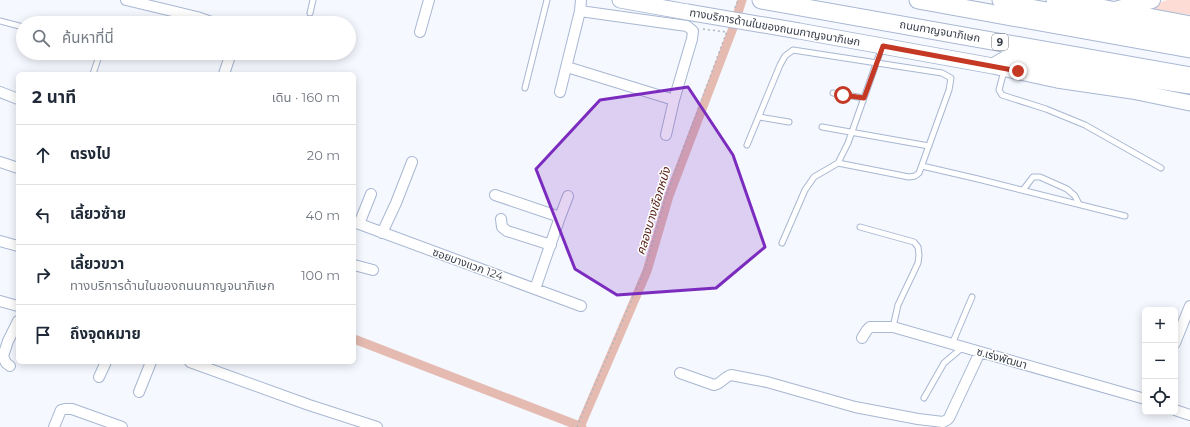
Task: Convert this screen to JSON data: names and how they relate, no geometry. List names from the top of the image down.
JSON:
{
  "streets": {
    "highway": ["ถนนกาญจนาภิเษก", "9"],
    "main road": ["ทางบริการด้านในของถนนกาญจนาภิเษก"],
    "street": ["ซอยบางแวก 124", "ซ.เร่งพัฒนา"]
  },
  "water": ["คลองบางเชือกหนัง"],
  "page": {
    "search": "ค้นหาที่นี่",
    "heading": ["2 นาที", "เดิน · 160 m"],
    "list": [
      ["ตรงไป", "20 m"],
      ["เลี้ยวซ้าย", "40 m"],
      ["เลี้ยวขวา", "ทางบริการด้านในของถนนกาญจนาภิเษก", "100 m"],
      "ถึงจุดหมาย"
    ],
    "map_buttons": ["+", "−"]
  }
}
